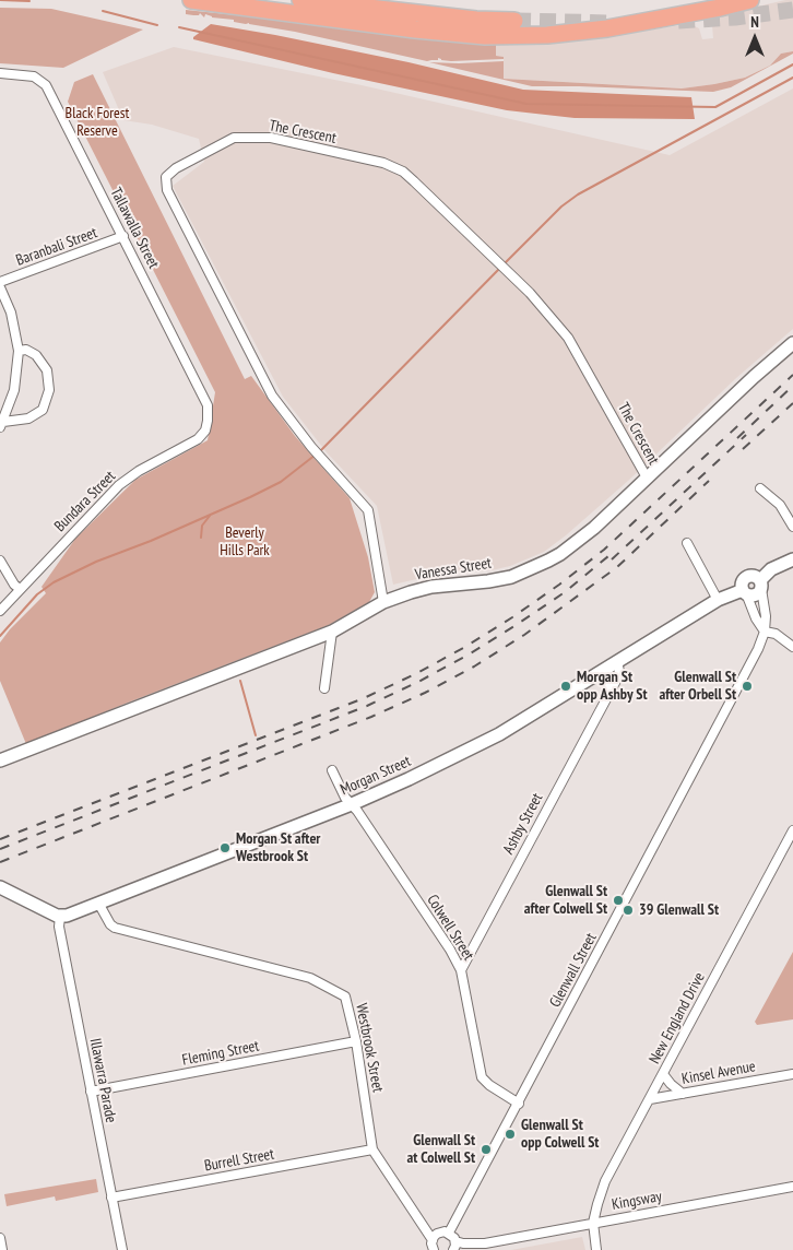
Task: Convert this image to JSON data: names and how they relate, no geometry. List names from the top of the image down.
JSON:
{
  "streets": {
    "main road": ["Vanessa Street", "Morgan Street"],
    "street": [
      "The Crescent",
      "Tallawalla Street",
      "Baranbali Street",
      "Bundara Street",
      "Ashby Street",
      "Colwell Street",
      "Glenwall Street",
      "New England Drive",
      "Westbrook Street",
      "Fleming Street",
      "Kinsel Avenue",
      "Illawarra Parade",
      "Burrell Street",
      "Kingsway"
    ]
  },
  "crossings": [
    ["The Crescent", "Vanessa Street"],
    ["Tallawalla Street", "Baranbali Street"],
    ["Tallawalla Street", "Bundara Street"],
    ["Morgan Street", "Ashby Street"],
    ["Morgan Street", "Colwell Street"],
    ["Morgan Street", "Westbrook Street"],
    ["Morgan Street", "Illawarra Parade"],
    ["Ashby Street", "Colwell Street"],
    ["Colwell Street", "Glenwall Street"],
    ["New England Drive", "Kinsel Avenue"],
    ["New England Drive", "Kingsway"],
    ["Westbrook Street", "Fleming Street"],
    ["Westbrook Street", "Burrell Street"],
    ["Fleming Street", "Illawarra Parade"],
    ["Illawarra Parade", "Burrell Street"]
  ],
  "parks": ["Black Forest Reserve", "Beverly Hills Park"],
  "places": [
    "Morgan St opp Ashby St",
    "Glenwall St after Orbell St",
    "Morgan St after Westbrook St",
    "Glenwall St after Colwell St",
    "39 Glenwall St",
    "Glenwall St opp Colwell St",
    "Glenwall St at Colwell St"
  ],
  "north": "top"
}
